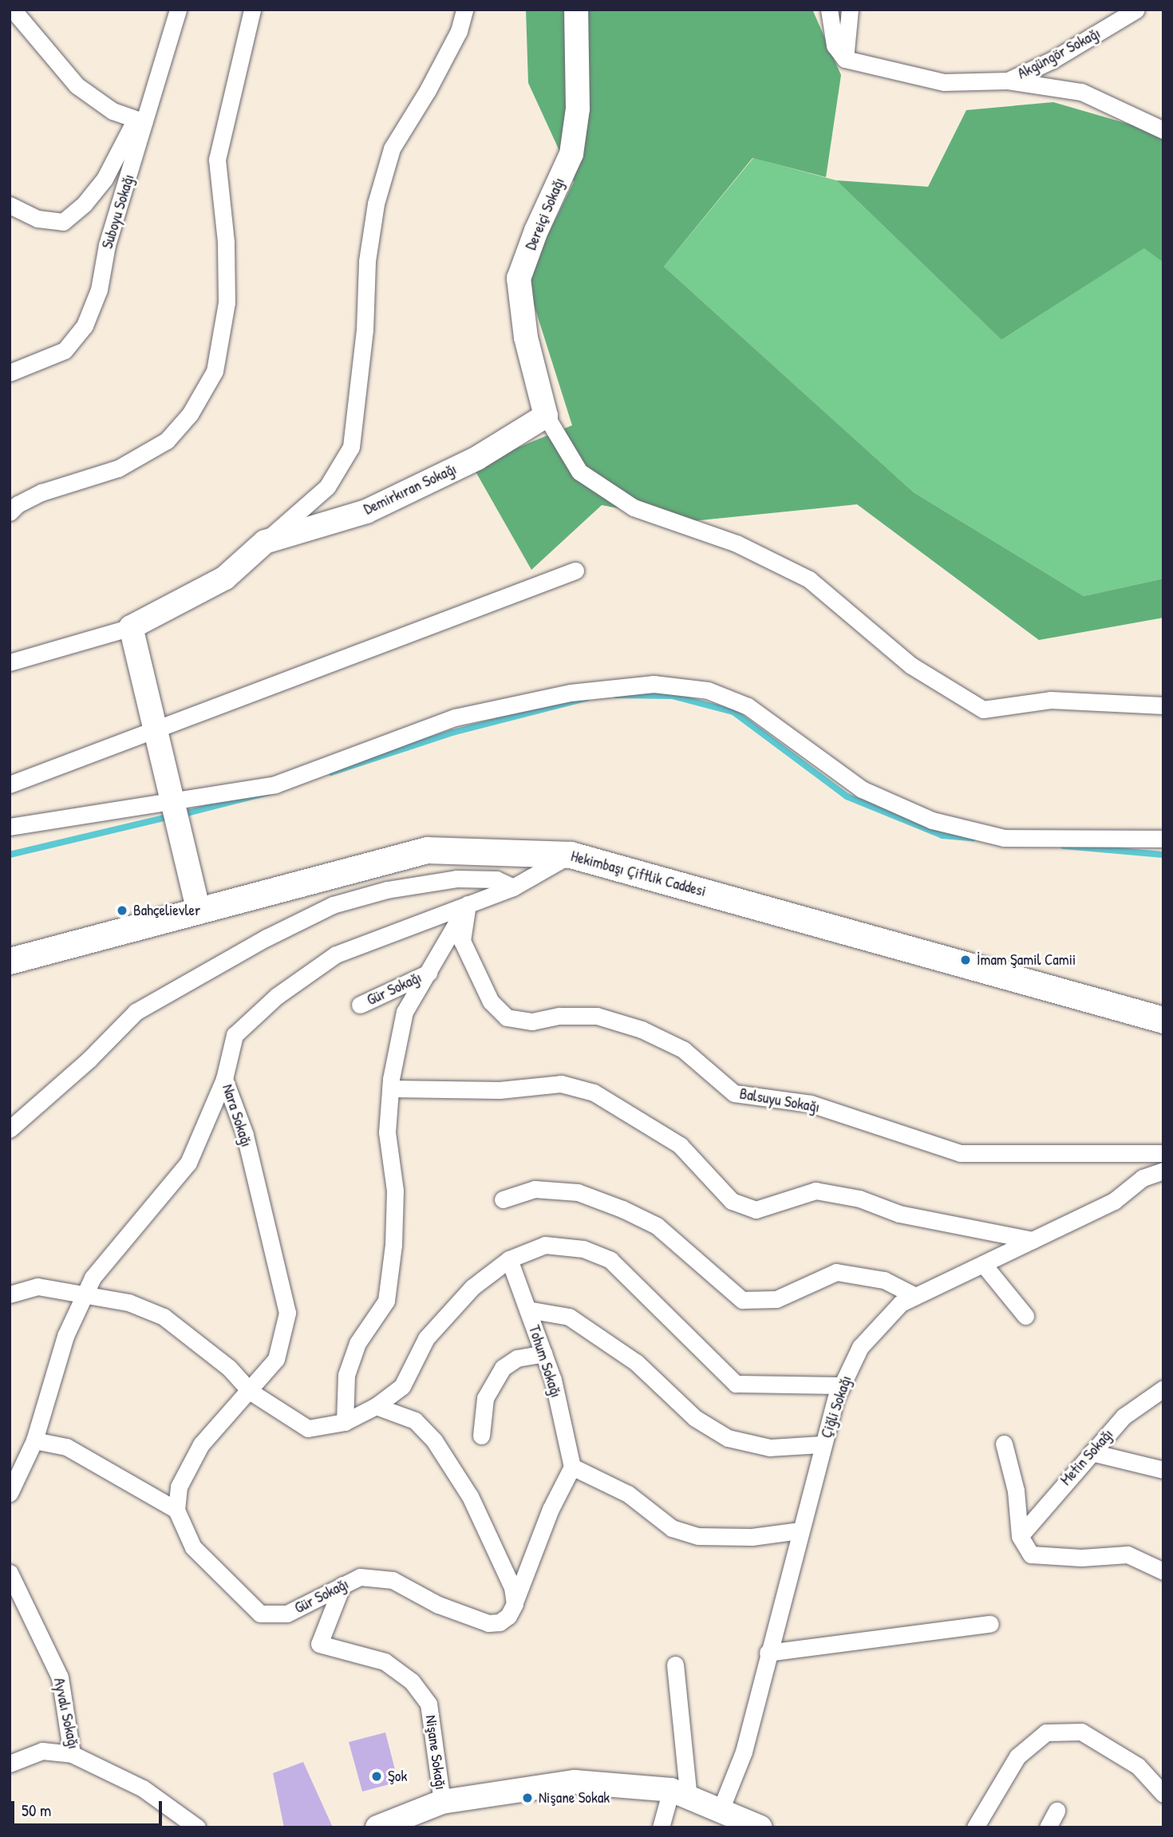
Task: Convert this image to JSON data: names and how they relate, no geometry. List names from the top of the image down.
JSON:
{
  "streets": {
    "main road": ["Hekimbaşı Çiftlik Caddesi"],
    "street": [
      "Akgüngör Sokağı",
      "Suboyu Sokağı",
      "Dereiçi Sokağı",
      "Demirkıran Sokağı",
      "Gür Sokağı",
      "Balsuyu Sokağı",
      "Nara Sokağı",
      "Tohum Sokağı",
      "Çiğli Sokağı",
      "Metin Sokağı",
      "Ayvalı Sokağı",
      "Nişane Sokağı"
    ]
  },
  "crossings": [
    ["Dereiçi Sokağı", "Demirkıran Sokağı"],
    ["Hekimbaşı Çiftlik Caddesi", "Nara Sokağı"],
    ["Gür Sokağı", "Nara Sokağı"],
    ["Gür Sokağı", "Nişane Sokağı"],
    ["Balsuyu Sokağı", "Nara Sokağı"]
  ],
  "places": [
    "Bahçelievler",
    "İmam Şamil Camii",
    "Şok",
    "Nişane Sokak"
  ],
  "scale_bar": "50 m"
}
